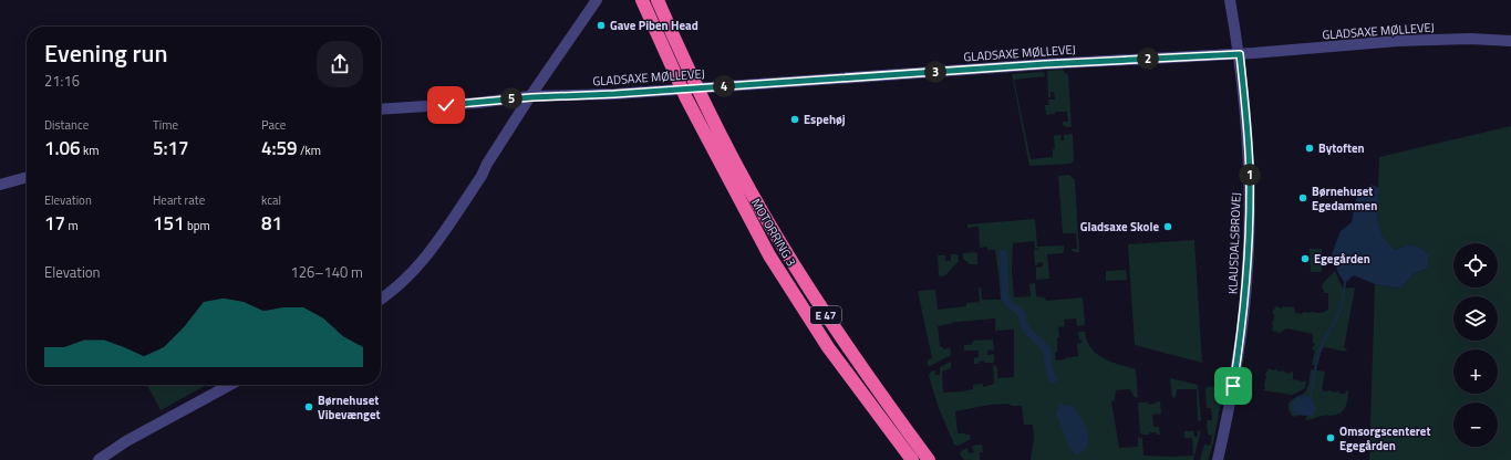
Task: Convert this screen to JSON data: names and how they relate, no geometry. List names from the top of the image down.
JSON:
{
  "streets": {
    "highway": ["MOTORRING 3", "E 47"],
    "street": ["GLADSAXE MØLLEVEJ", "KLAUSDALSBROVEJ"]
  },
  "crossings": [
    ["GLADSAXE MØLLEVEJ", "KLAUSDALSBROVEJ"]
  ],
  "places": [
    "Gave Piben Head",
    "Espehøj",
    "Bytoften",
    "Børnehuset Egedammen",
    "Gladsaxe Skole",
    "Egegården",
    "Børnehuset Vibevænget",
    "Omsorgscenteret Egegården"
  ],
  "page": {
    "heading": ["Evening run", "21:16"],
    "pins": [
      "2",
      "3",
      "4",
      "5",
      "1"
    ],
    "stats": [
      ["Distance", "1.06 km"],
      ["Time", "5:17"],
      ["Pace", "4:59 /km"],
      ["Elevation", "17 m"],
      ["Heart rate", "151 bpm"],
      ["kcal", "81"]
    ],
    "map_buttons": ["+", "−"],
    "chart": ["Elevation", "126–140 m"]
  }
}
